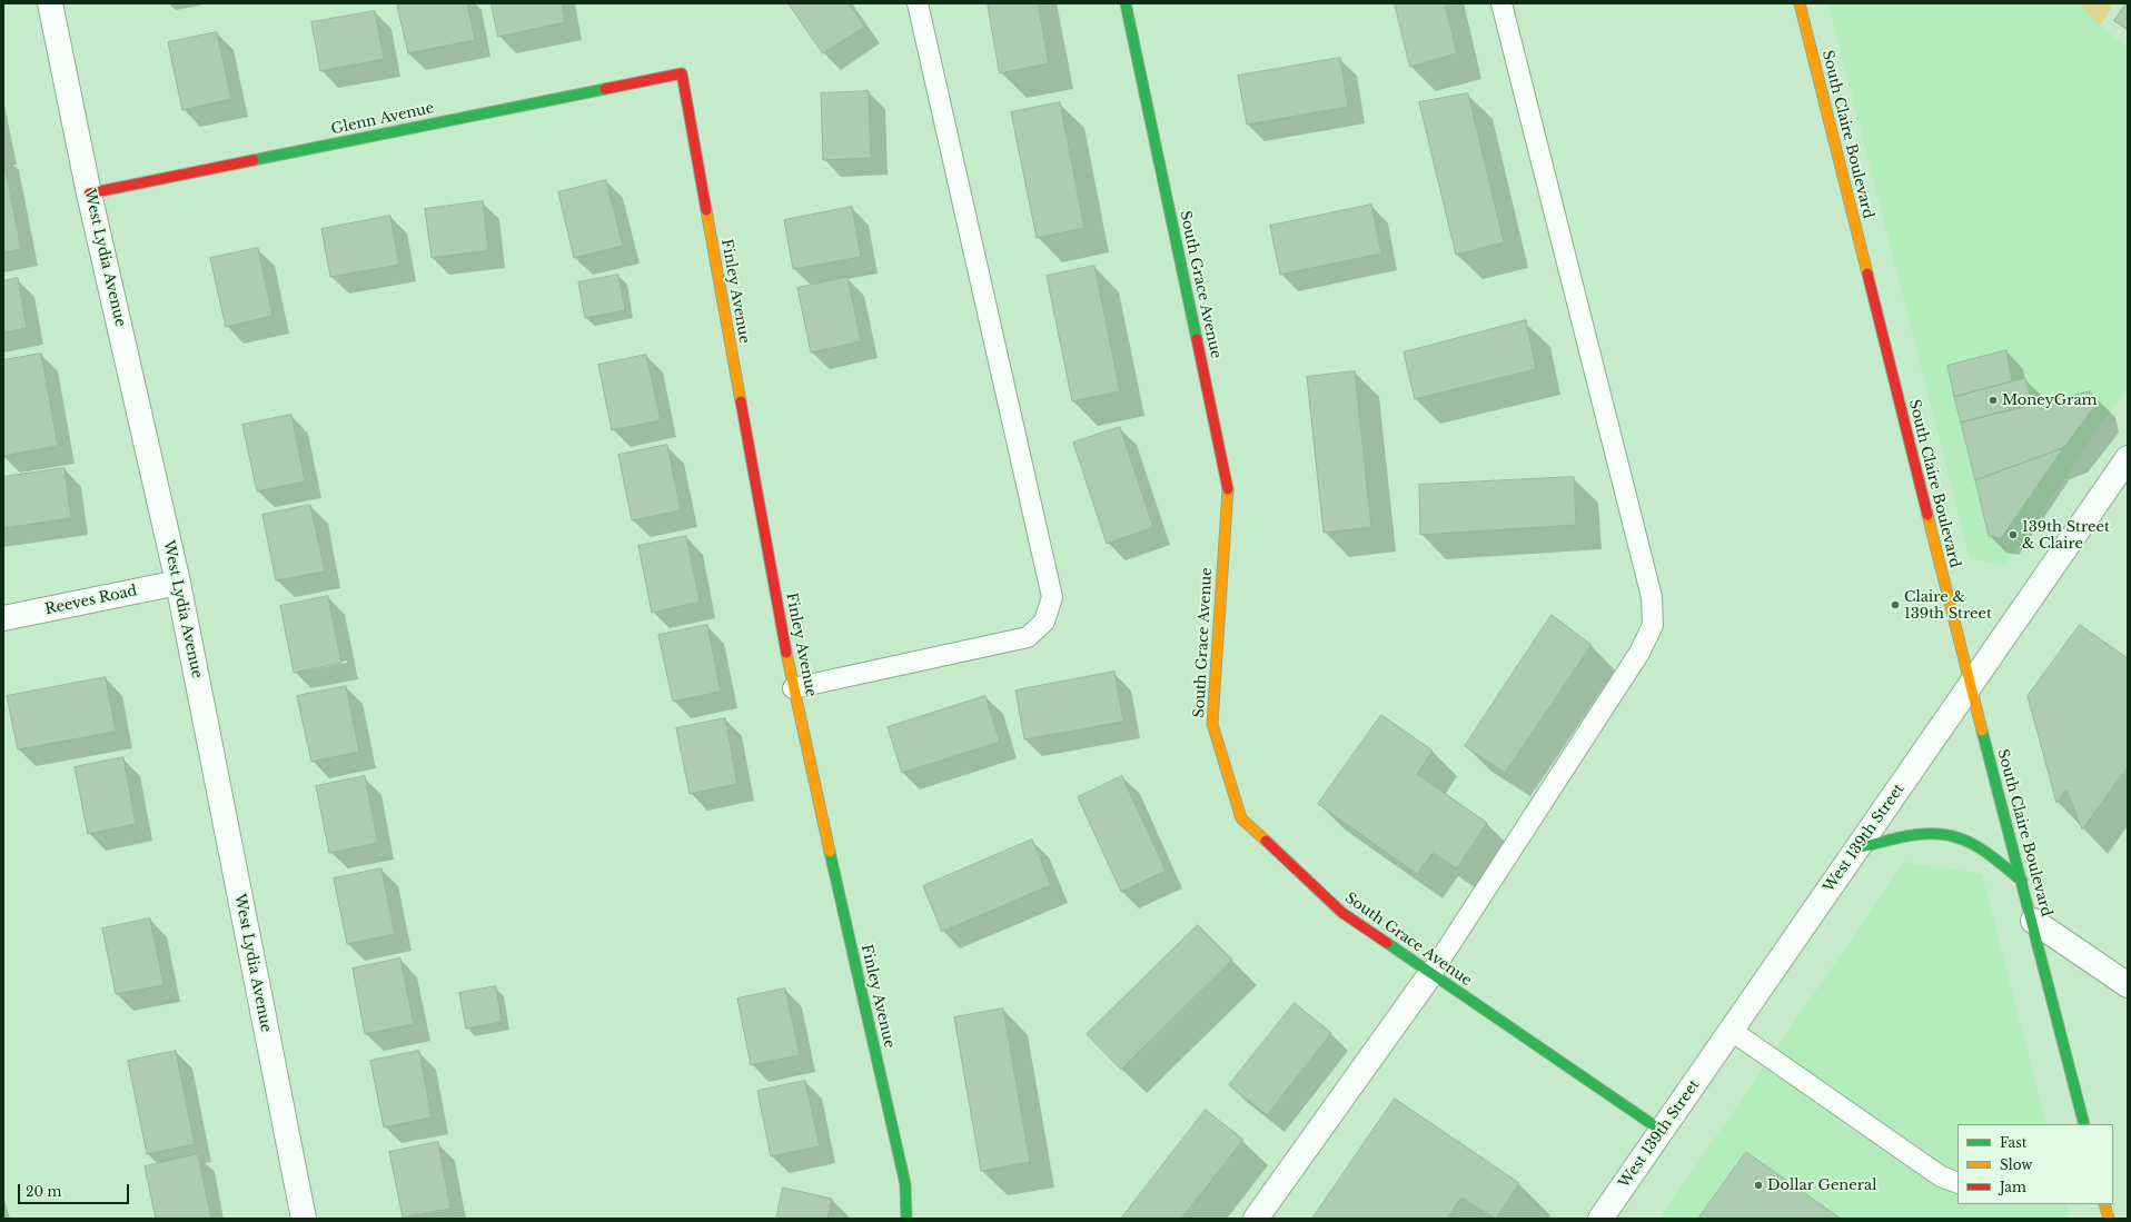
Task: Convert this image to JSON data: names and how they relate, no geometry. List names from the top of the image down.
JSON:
{
  "streets": {
    "street": [
      "Glenn Avenue",
      "South Claire Boulevard",
      "West Lydia Avenue",
      "South Grace Avenue",
      "Finley Avenue",
      "Reeves Road",
      "West 139th Street"
    ]
  },
  "crossings": [
    ["Glenn Avenue", "West Lydia Avenue"],
    ["Glenn Avenue", "Finley Avenue"],
    ["South Claire Boulevard", "West 139th Street"],
    ["West Lydia Avenue", "Reeves Road"],
    ["South Grace Avenue", "West 139th Street"]
  ],
  "places": [
    "MoneyGram",
    "139th Street & Claire",
    "Claire & 139th Street",
    "Dollar General"
  ],
  "legend": ["Fast", "Slow", "Jam"],
  "scale_bar": "20 m"
}
